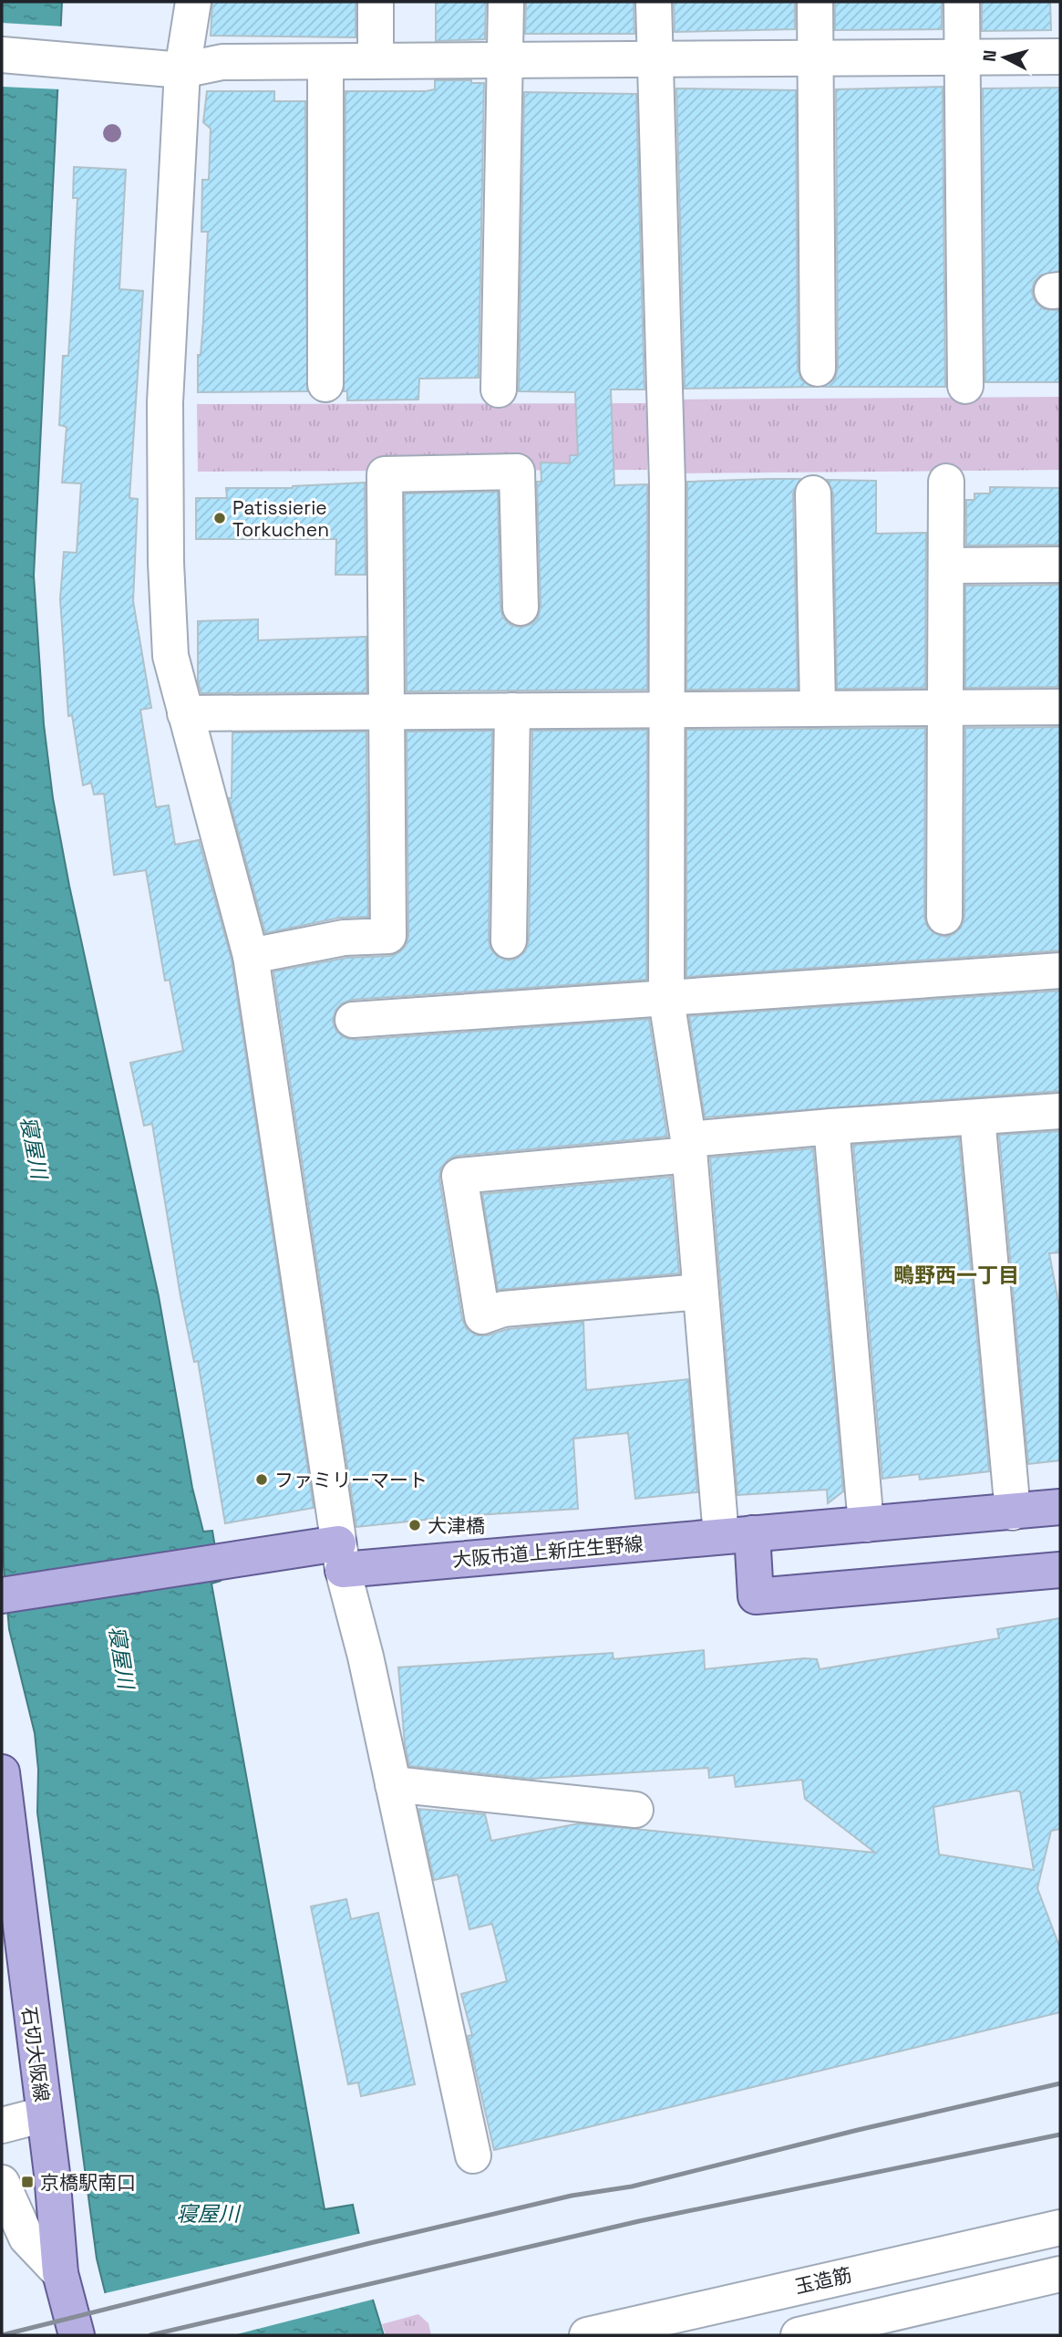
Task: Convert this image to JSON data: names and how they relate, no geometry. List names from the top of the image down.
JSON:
{
  "streets": {
    "main road": ["大阪市道上新庄生野線", "石切大阪線"],
    "street": ["玉造筋"]
  },
  "districts": ["鴫野西一丁目"],
  "water": ["寝屋川"],
  "places": {
    "other": ["Patissierie Torkuchen", "ファミリーマート", "大津橋"],
    "transit": ["京橋駅南口"]
  },
  "north": "left"
}
